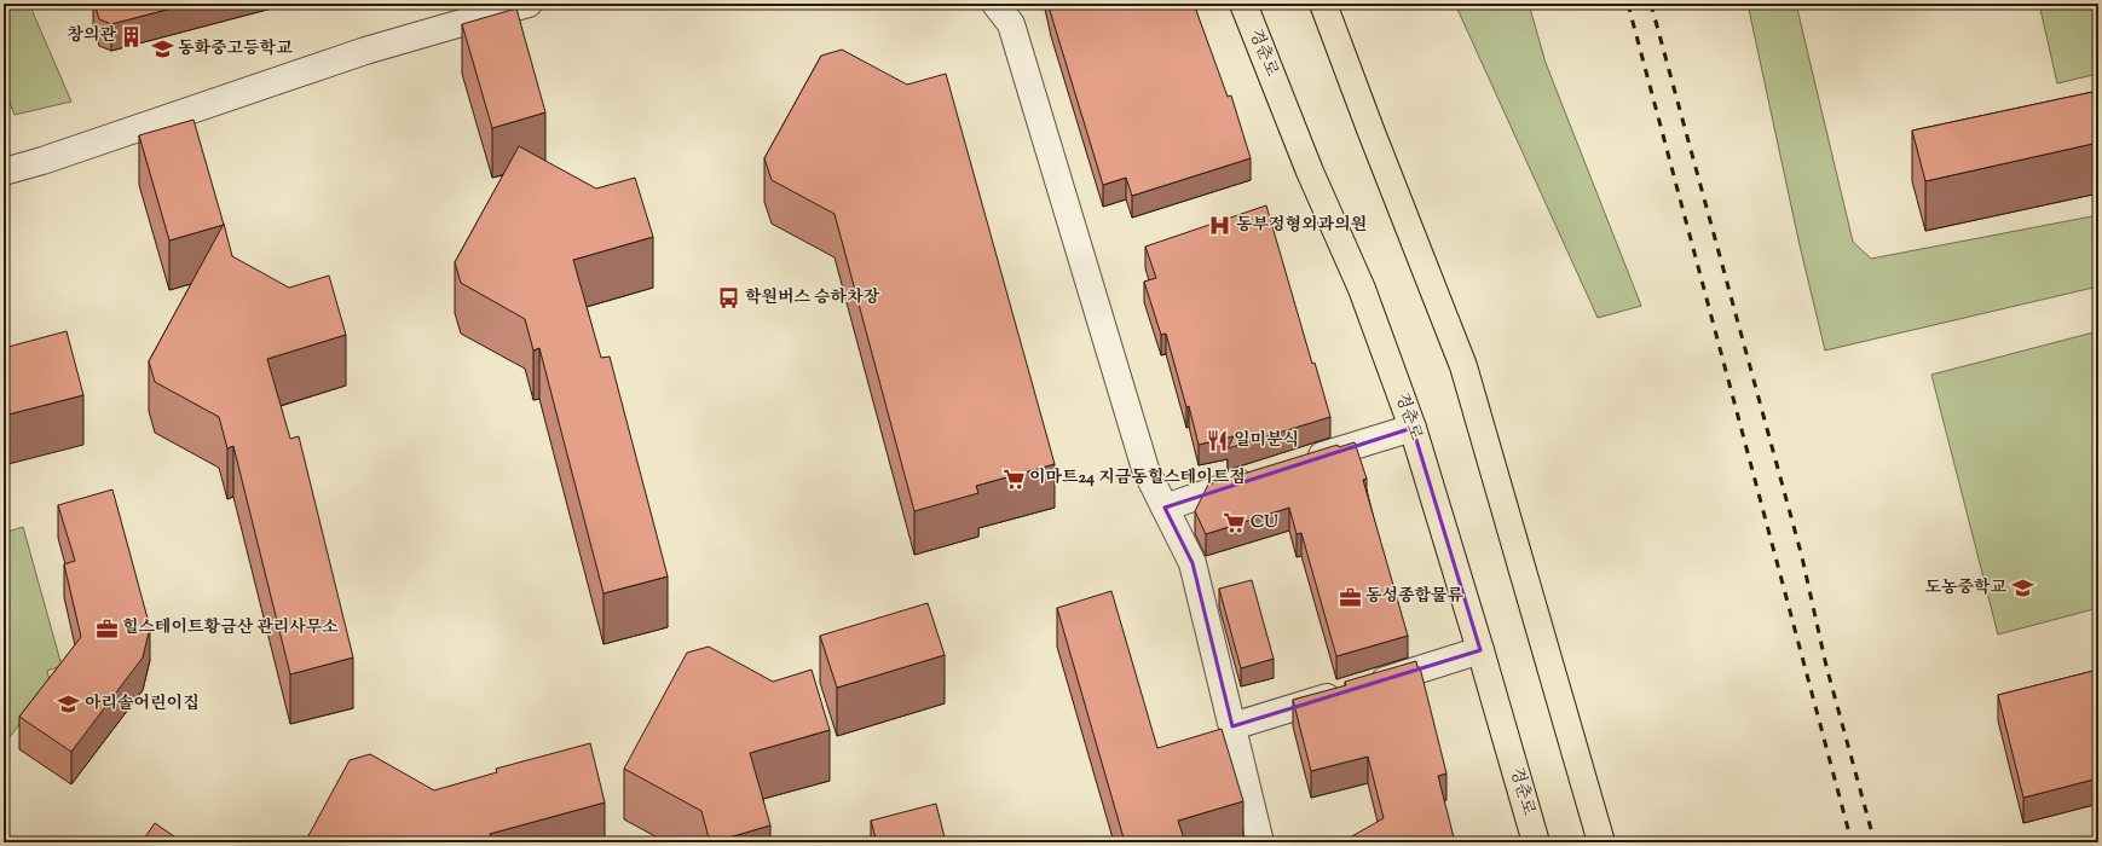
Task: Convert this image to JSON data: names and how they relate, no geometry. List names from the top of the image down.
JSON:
{
  "streets": {
    "main road": ["경춘로"]
  },
  "places": {
    "building": ["창의관"],
    "school or university": ["동화중고등학교", "도농중학교", "아리솔어린이집"],
    "hospital": ["동부정형외과의원"],
    "bus stop": ["학원버스 승하차장"],
    "restaurant": ["일미분식"],
    "supermarket": ["이마트24 지금동힐스테이트점", "CU"],
    "office": ["동성종합물류", "힐스테이트황금산 관리사무소"]
  }
}
